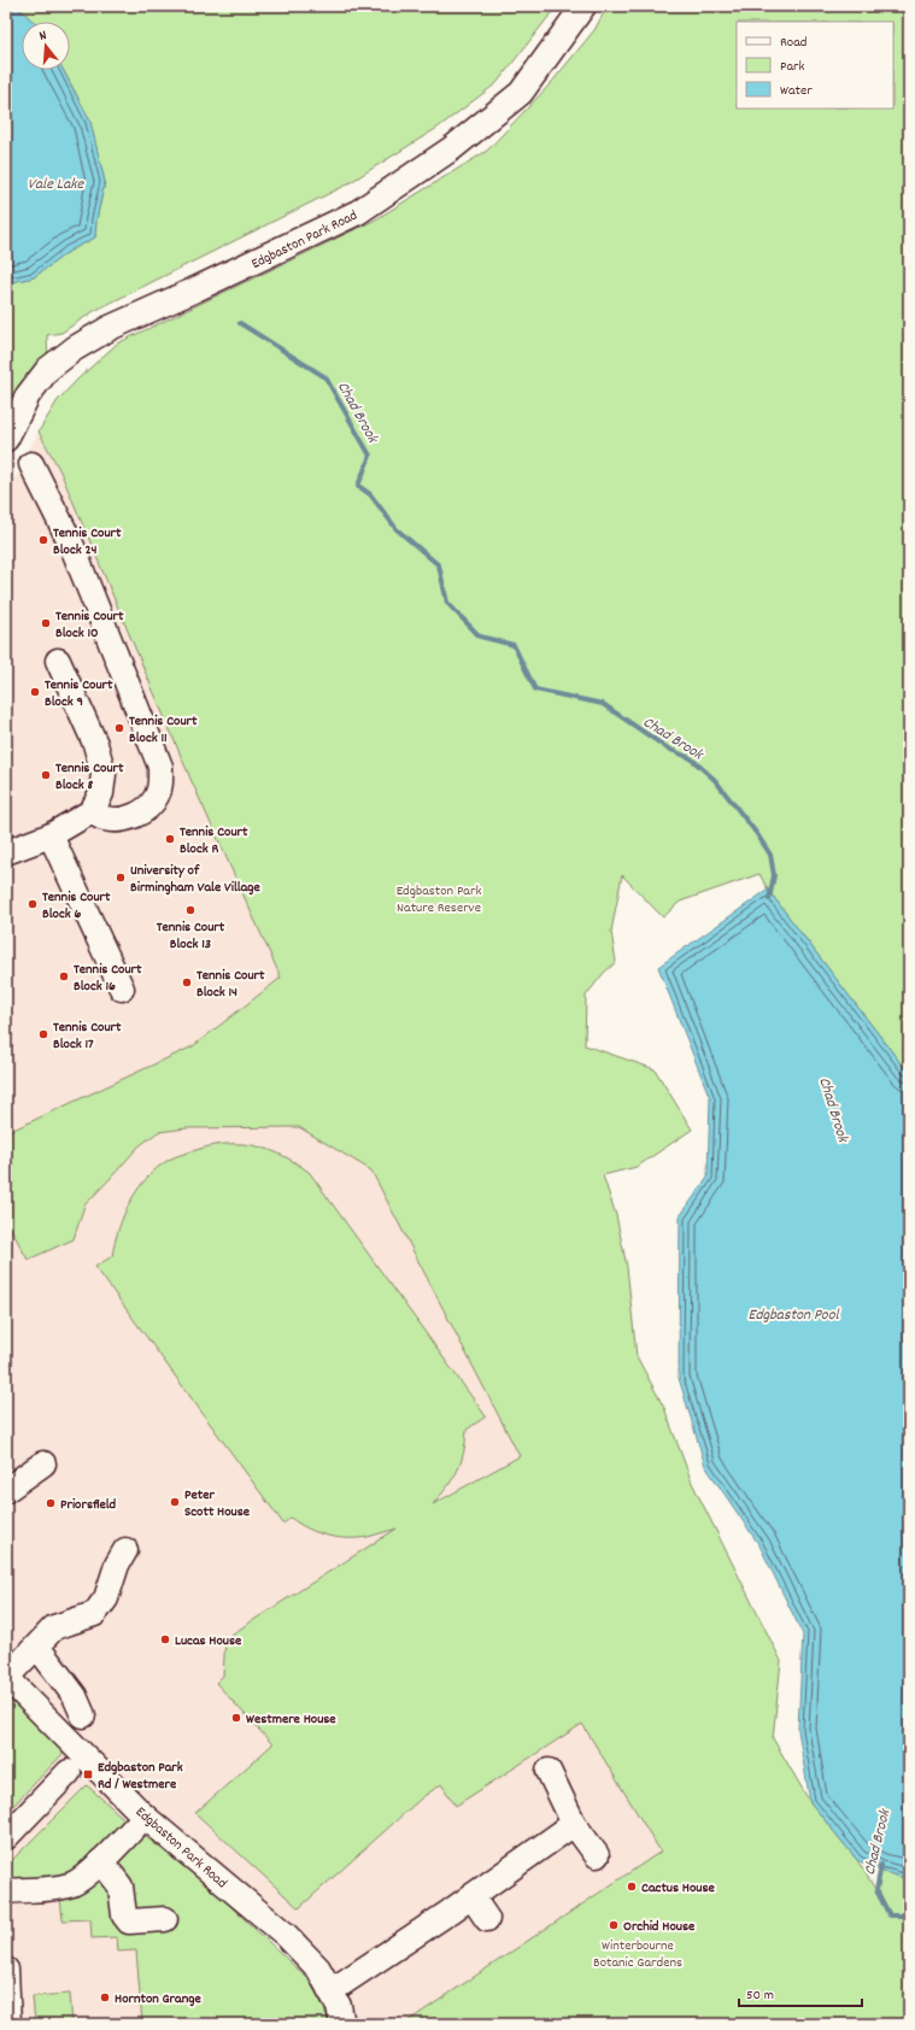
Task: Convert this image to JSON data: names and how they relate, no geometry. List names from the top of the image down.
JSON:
{
  "streets": {
    "street": ["Edgbaston Park Road"]
  },
  "water": ["Vale Lake", "Chad Brook", "Edgbaston Pool"],
  "parks": ["Edgbaston Park Nature Reserve", "Winterbourne Botanic Gardens"],
  "places": {
    "other": [
      "Tennis Court Block 24",
      "Tennis Court Block 10",
      "Tennis Court Block 9",
      "Tennis Court Block 11",
      "Tennis Court Block 8",
      "Tennis Court Block R",
      "University of Birmingham Vale Village",
      "Tennis Court Block 6",
      "Tennis Court Block 13",
      "Tennis Court Block 16",
      "Tennis Court Block 14",
      "Tennis Court Block 17",
      "Peter Scott House",
      "Priorsfield",
      "Lucas House",
      "Westmere House",
      "Cactus House",
      "Orchid House",
      "Hornton Grange"
    ],
    "transit": ["Edgbaston Park Rd / Westmere"]
  },
  "legend": ["Road", "Park", "Water"],
  "scale_bar": "50 m",
  "north": "top"
}
